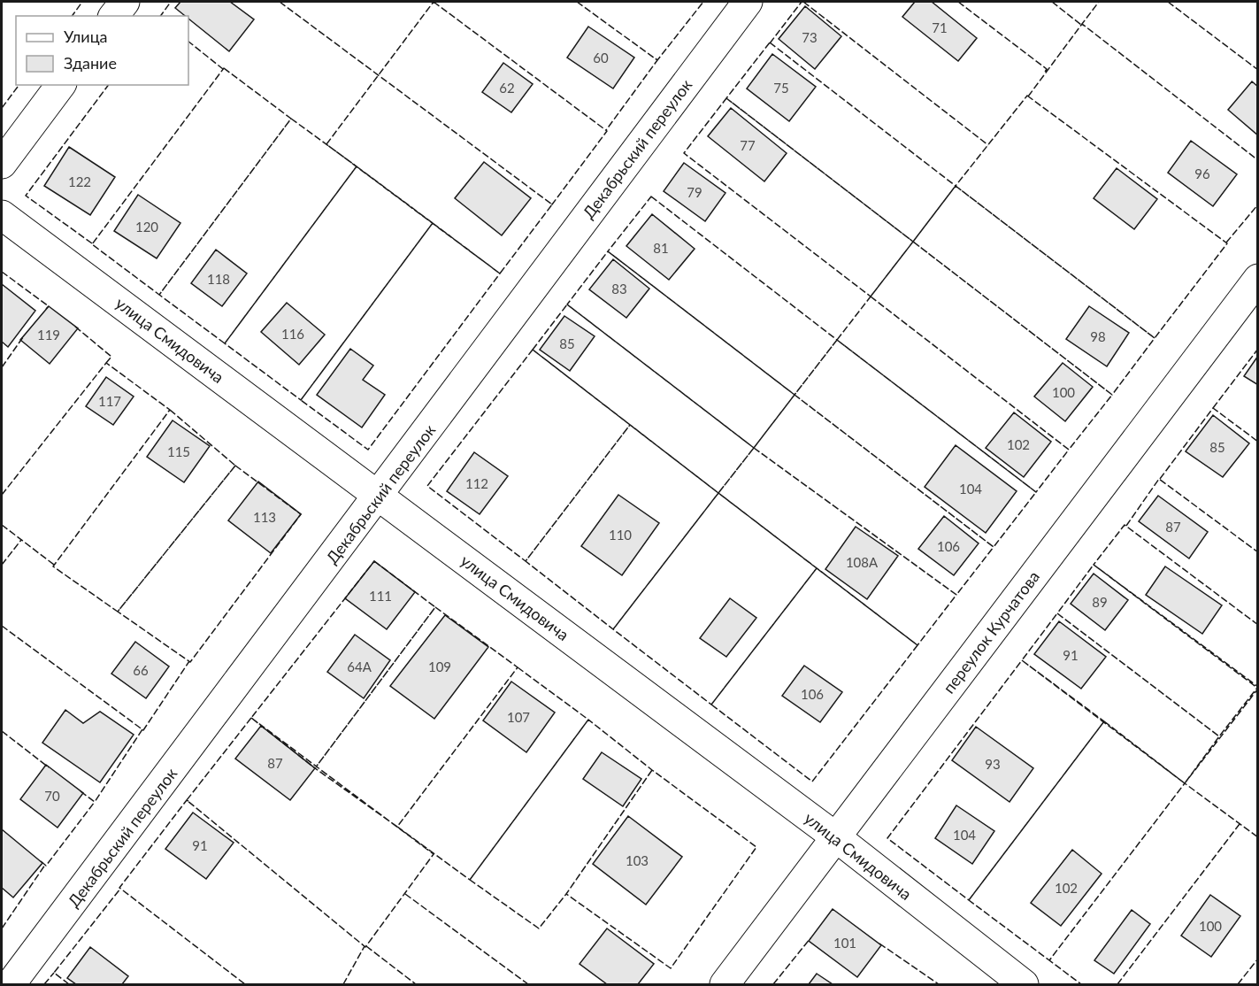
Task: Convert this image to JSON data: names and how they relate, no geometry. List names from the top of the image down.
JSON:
{
  "streets": {
    "street": ["Декабрьский переулок", "улица Смидовича", "переулок Курчатова"]
  },
  "crossings": [
    ["Декабрьский переулок", "улица Смидовича"],
    ["улица Смидовича", "переулок Курчатова"]
  ],
  "house_numbers": [
    "71",
    "73",
    "60",
    "62",
    "75",
    "77",
    "96",
    "122",
    "79",
    "120",
    "81",
    "118",
    "83",
    "116",
    "119",
    "98",
    "85",
    "100",
    "117",
    "102",
    "85",
    "115",
    "112",
    "104",
    "113",
    "87",
    "110",
    "106",
    "108А",
    "111",
    "89",
    "91",
    "64А",
    "109",
    "66",
    "106",
    "107",
    "87",
    "93",
    "70",
    "104",
    "91",
    "103",
    "102",
    "100",
    "101"
  ],
  "legend": ["Улица", "Здание"]
}
